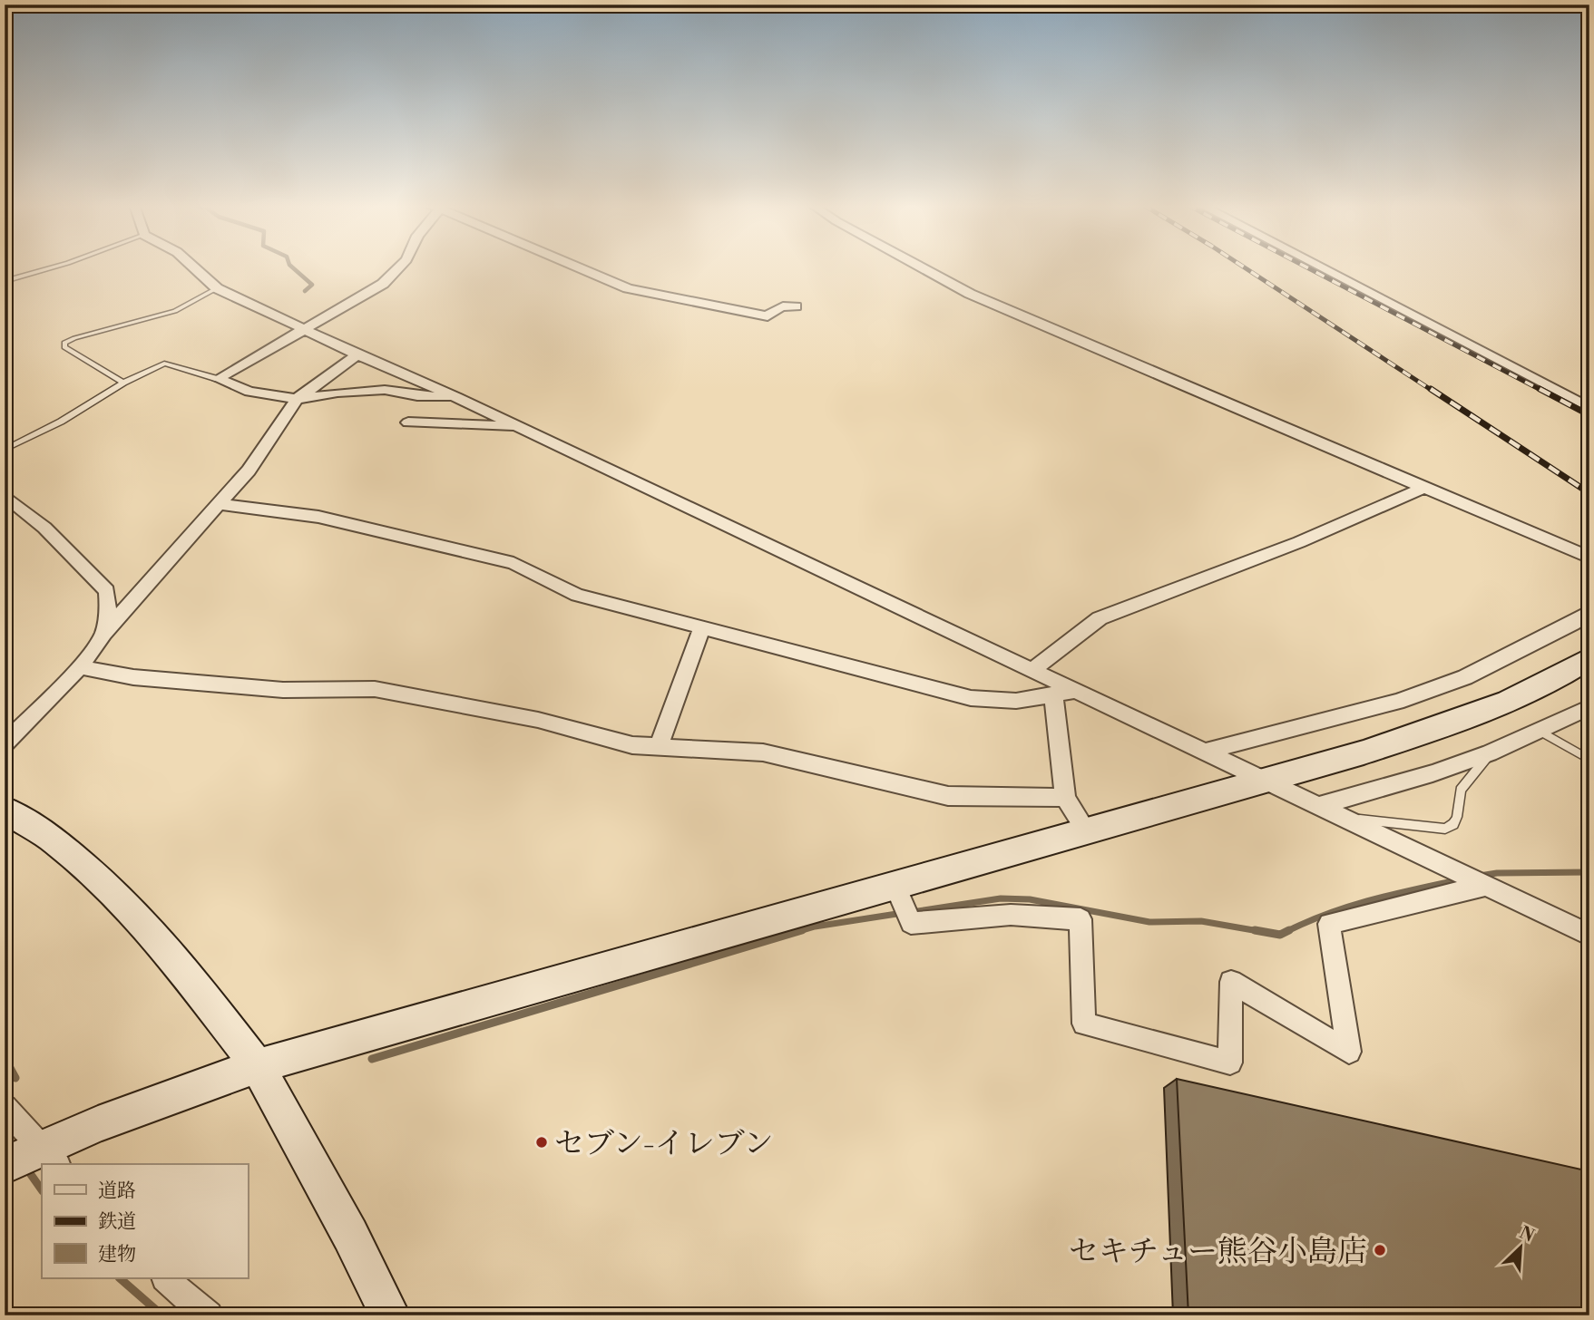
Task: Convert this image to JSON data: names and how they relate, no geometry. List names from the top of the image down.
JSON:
{
  "places": ["セブン-イレブン", "セキチュー熊谷小島店"],
  "legend": ["道路", "鉄道", "建物"],
  "north": "top right"
}
